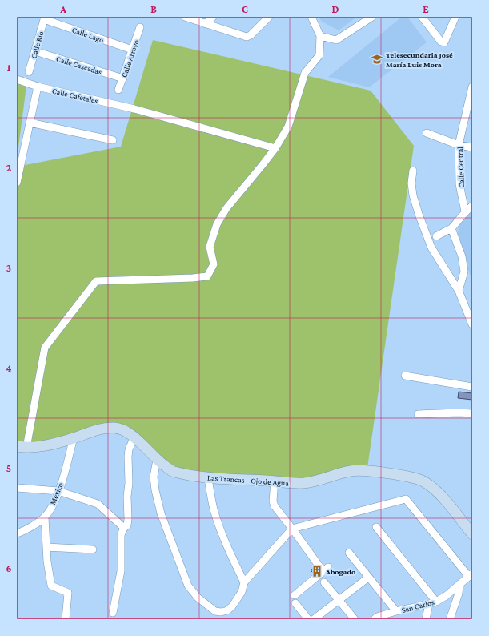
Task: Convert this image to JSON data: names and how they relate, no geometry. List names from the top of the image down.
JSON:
{
  "streets": {
    "street": [
      "Calle Lago",
      "Calle Río",
      "Calle Arroyo",
      "Calle Cascadas",
      "Calle Cafetales",
      "Calle Central",
      "Las Trancas - Ojo de Agua",
      "México",
      "San Carlos"
    ]
  },
  "crossings": [
    ["Calle Lago", "Calle Río"],
    ["Calle Lago", "Calle Arroyo"],
    ["Calle Río", "Calle Cascadas"],
    ["Calle Arroyo", "Calle Cascadas"],
    ["Las Trancas - Ojo de Agua", "México"]
  ],
  "places": {
    "school or university": ["Telesecundaria José María Luis Mora"],
    "building": ["Abogado"]
  },
  "grid": {
    "columns": [
      "A",
      "B",
      "C",
      "D",
      "E"
    ],
    "rows": [
      "1",
      "2",
      "3",
      "4",
      "5",
      "6"
    ]
  }
}
